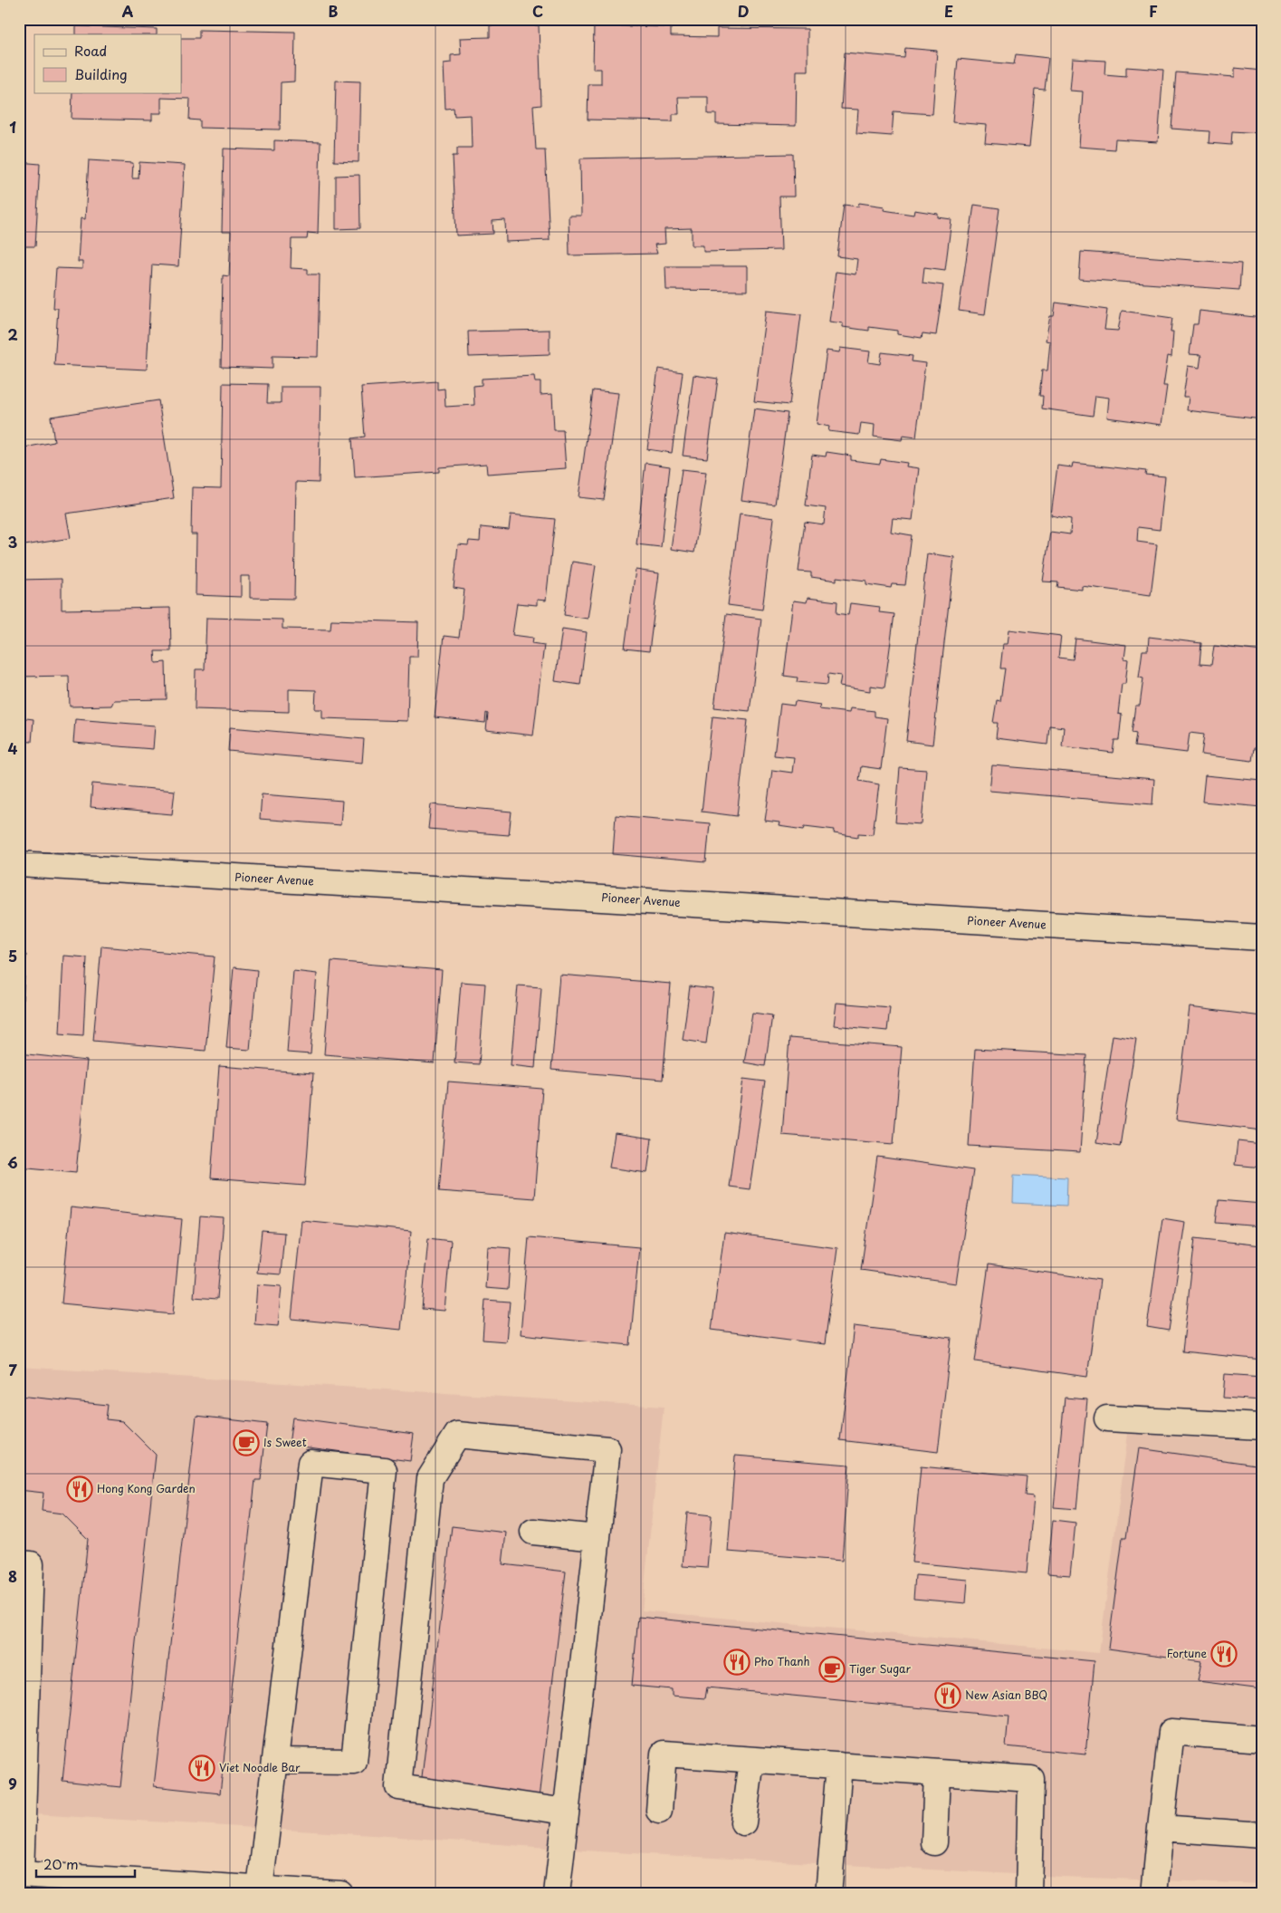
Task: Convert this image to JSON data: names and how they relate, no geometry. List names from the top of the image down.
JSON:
{
  "streets": {
    "street": ["Pioneer Avenue"]
  },
  "places": {
    "cafe": ["Is Sweet", "Tiger Sugar"],
    "restaurant": [
      "Hong Kong Garden",
      "Fortune",
      "Pho Thanh",
      "New Asian BBQ",
      "Viet Noodle Bar"
    ]
  },
  "legend": ["Road", "Building"],
  "scale_bar": "20 m",
  "grid": {
    "columns": [
      "A",
      "B",
      "C",
      "D",
      "E",
      "F"
    ],
    "rows": [
      "1",
      "2",
      "3",
      "4",
      "5",
      "6",
      "7",
      "8",
      "9"
    ]
  }
}
